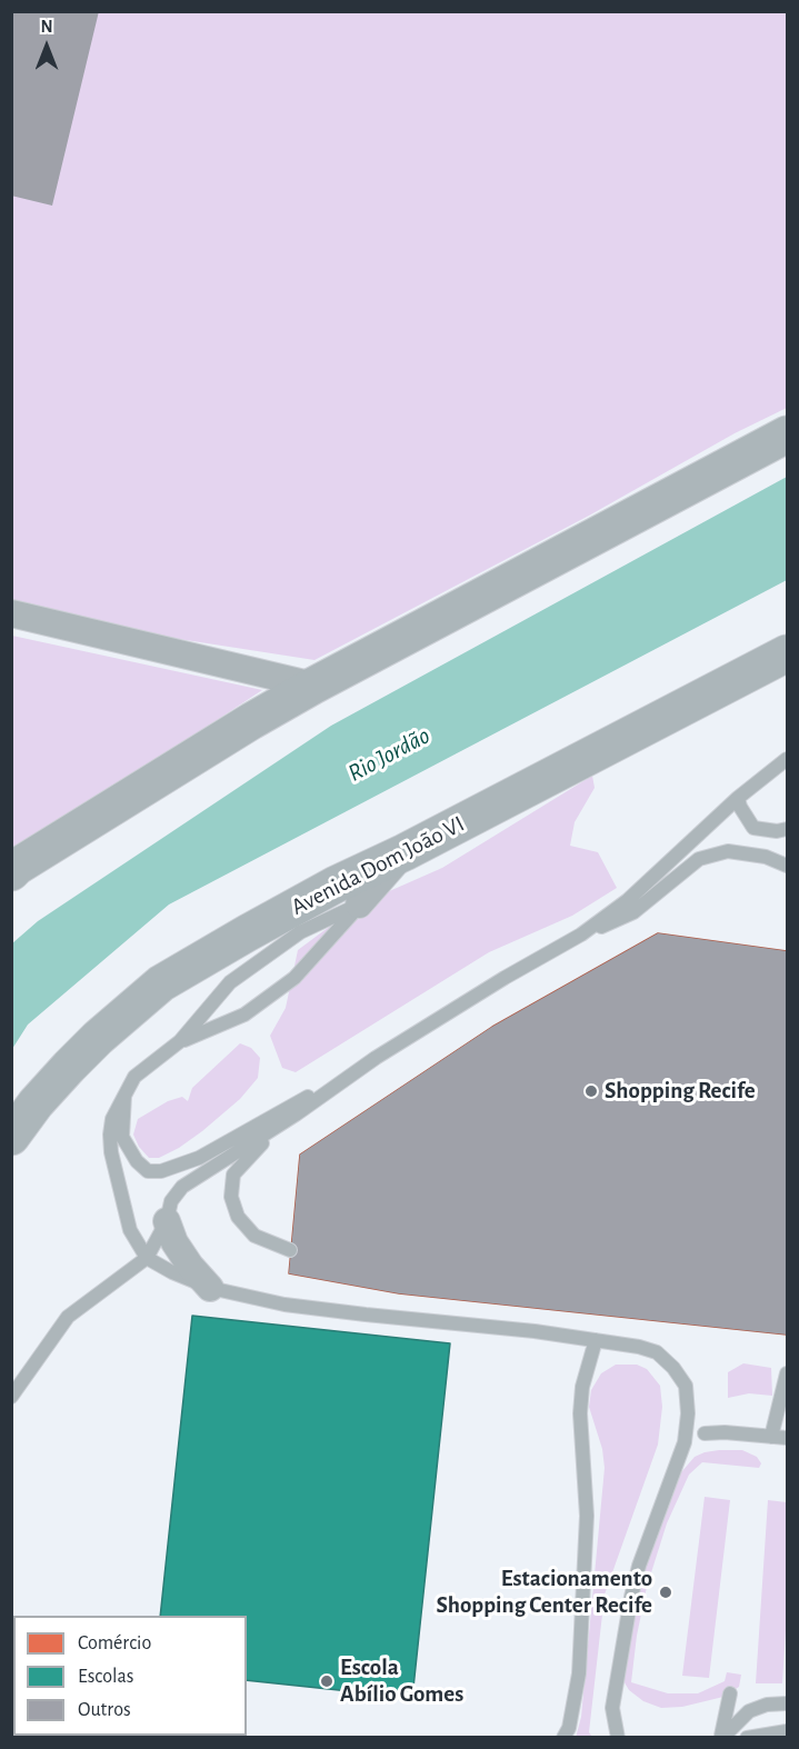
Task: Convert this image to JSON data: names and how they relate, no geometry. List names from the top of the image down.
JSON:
{
  "streets": {
    "main road": ["Avenida Dom João VI"]
  },
  "water": ["Rio Jordão"],
  "places": ["Shopping Recife", "Estacionamento Shopping Center Recife", "Escola Abílio Gomes"],
  "legend": ["Comércio", "Escolas", "Outros"],
  "north": "top"
}
